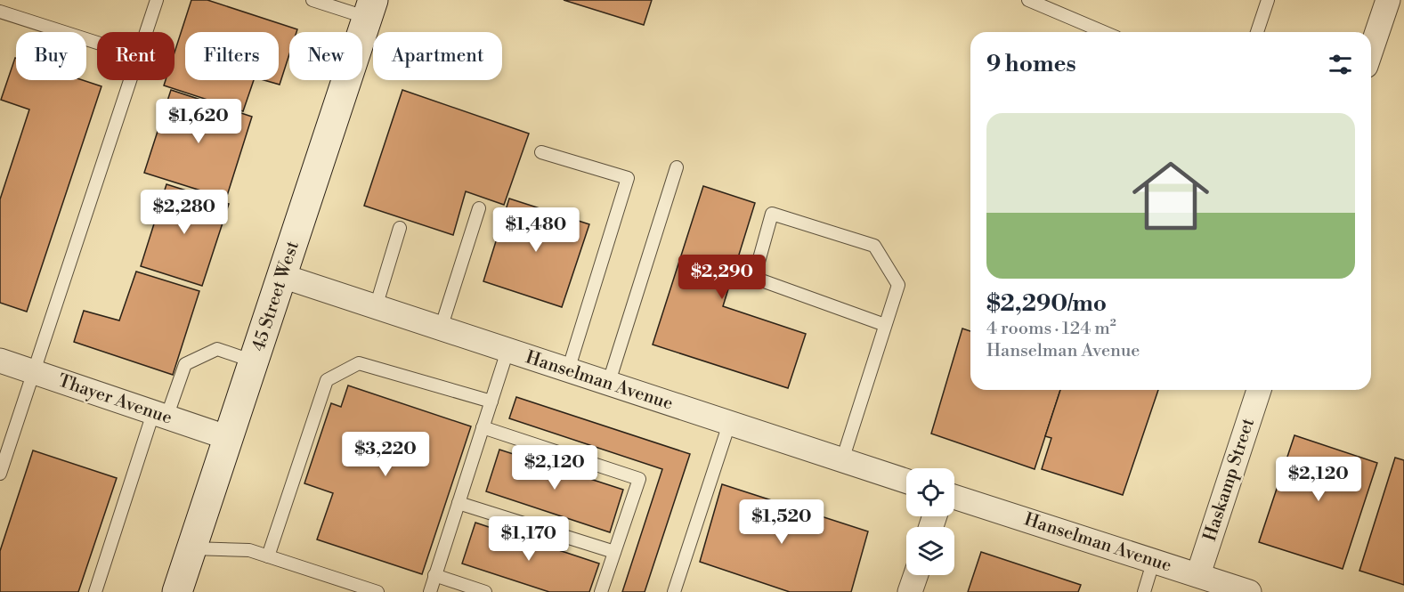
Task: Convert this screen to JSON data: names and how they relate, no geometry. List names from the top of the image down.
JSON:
{
  "streets": {
    "main road": ["45 Street West"],
    "street": ["Hanselman Avenue", "Thayer Avenue", "Haskamp Street"]
  },
  "crossings": [
    ["45 Street West", "Hanselman Avenue"],
    ["45 Street West", "Thayer Avenue"],
    ["Hanselman Avenue", "Haskamp Street"]
  ],
  "page": {
    "chip": [
      "Buy",
      "Rent",
      "Filters",
      "New",
      "Apartment"
    ],
    "heading": "9 homes",
    "list": [
      {
        "name": "$2,290/mo",
        "note": "4 rooms · 124 m² · Hanselman Avenue"
      }
    ],
    "price": [
      "$1,620",
      "$2,280",
      "$1,480",
      "$2,290",
      "$3,220",
      "$2,120",
      "$2,120",
      "$1,520",
      "$1,170"
    ]
  }
}
